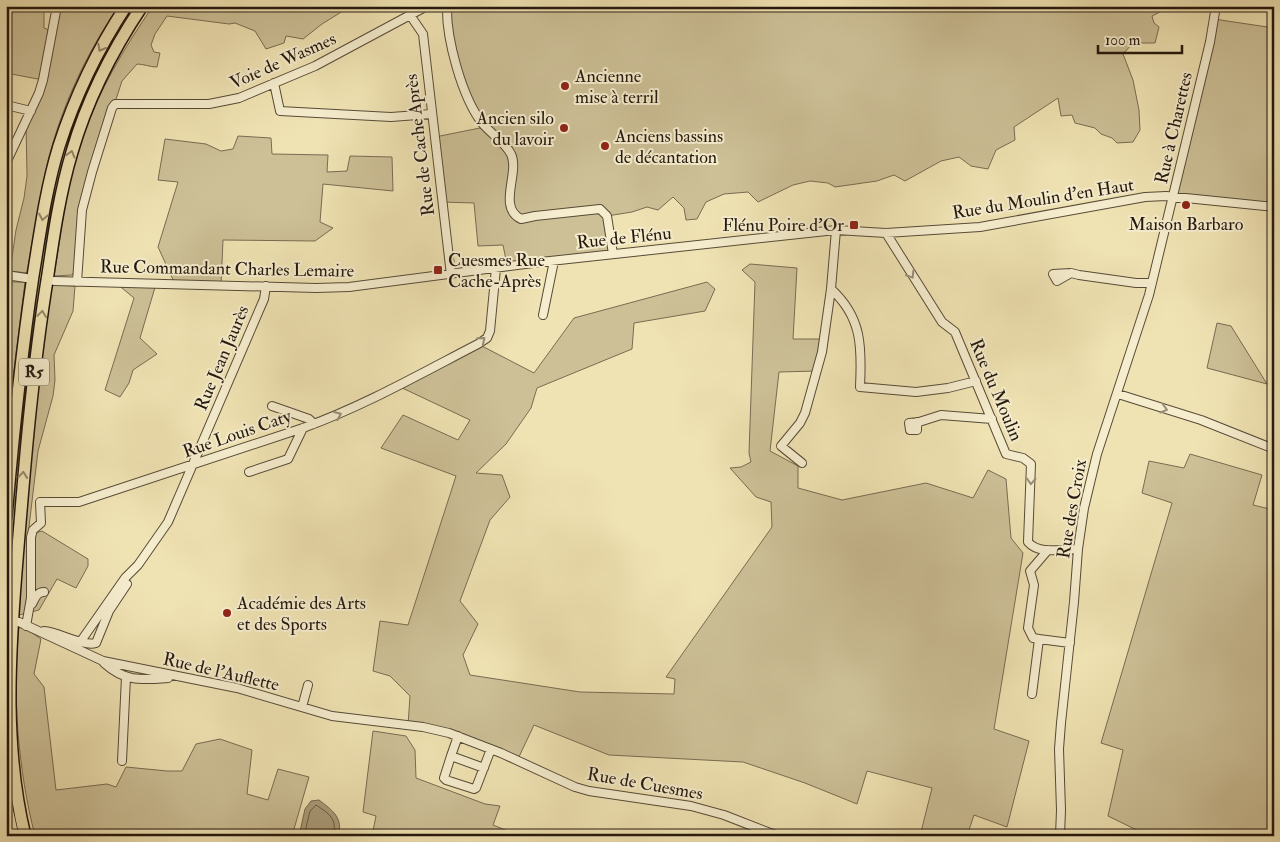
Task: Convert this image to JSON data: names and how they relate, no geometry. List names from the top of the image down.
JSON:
{
  "streets": {
    "highway": ["R5"],
    "street": [
      "Voie de Wasmes",
      "Rue à Charettes",
      "Rue de Cache Après",
      "Rue du Moulin d'en Haut",
      "Rue de Flénu",
      "Rue Commandant Charles Lemaire",
      "Rue Jean Jaurès",
      "Rue du Moulin",
      "Rue Louis Caty",
      "Rue des Croix",
      "Rue de l'Auflette",
      "Rue de Cuesmes"
    ]
  },
  "crossings": [
    ["Voie de Wasmes", "Rue de Cache Après"],
    ["Voie de Wasmes", "Rue Commandant Charles Lemaire"],
    ["Rue à Charettes", "Rue du Moulin d'en Haut"],
    ["Rue à Charettes", "Rue des Croix"],
    ["Rue de Cache Après", "Rue Commandant Charles Lemaire"],
    ["Rue du Moulin d'en Haut", "Rue de Flénu"],
    ["Rue du Moulin d'en Haut", "Rue du Moulin"],
    ["Rue du Moulin d'en Haut", "Rue des Croix"],
    ["Rue de Flénu", "Rue Commandant Charles Lemaire"],
    ["Rue de Flénu", "Rue Louis Caty"],
    ["Rue Commandant Charles Lemaire", "Rue Jean Jaurès"],
    ["Rue Commandant Charles Lemaire", "Rue Louis Caty"],
    ["Rue Jean Jaurès", "Rue Louis Caty"],
    ["Rue du Moulin", "Rue des Croix"],
    ["Rue Louis Caty", "Rue de l'Auflette"],
    ["Rue de l'Auflette", "Rue de Cuesmes"]
  ],
  "one_way": ["Rue du Moulin"],
  "places": {
    "other": [
      "Ancienne mise à terril",
      "Ancien silo du lavoir",
      "Anciens bassins de décantation",
      "Maison Barbaro",
      "Académie des Arts et des Sports"
    ],
    "transit": ["Flénu Poire d'Or", "Cuesmes Rue Cache-Après"]
  },
  "scale_bar": "100 m"
}
